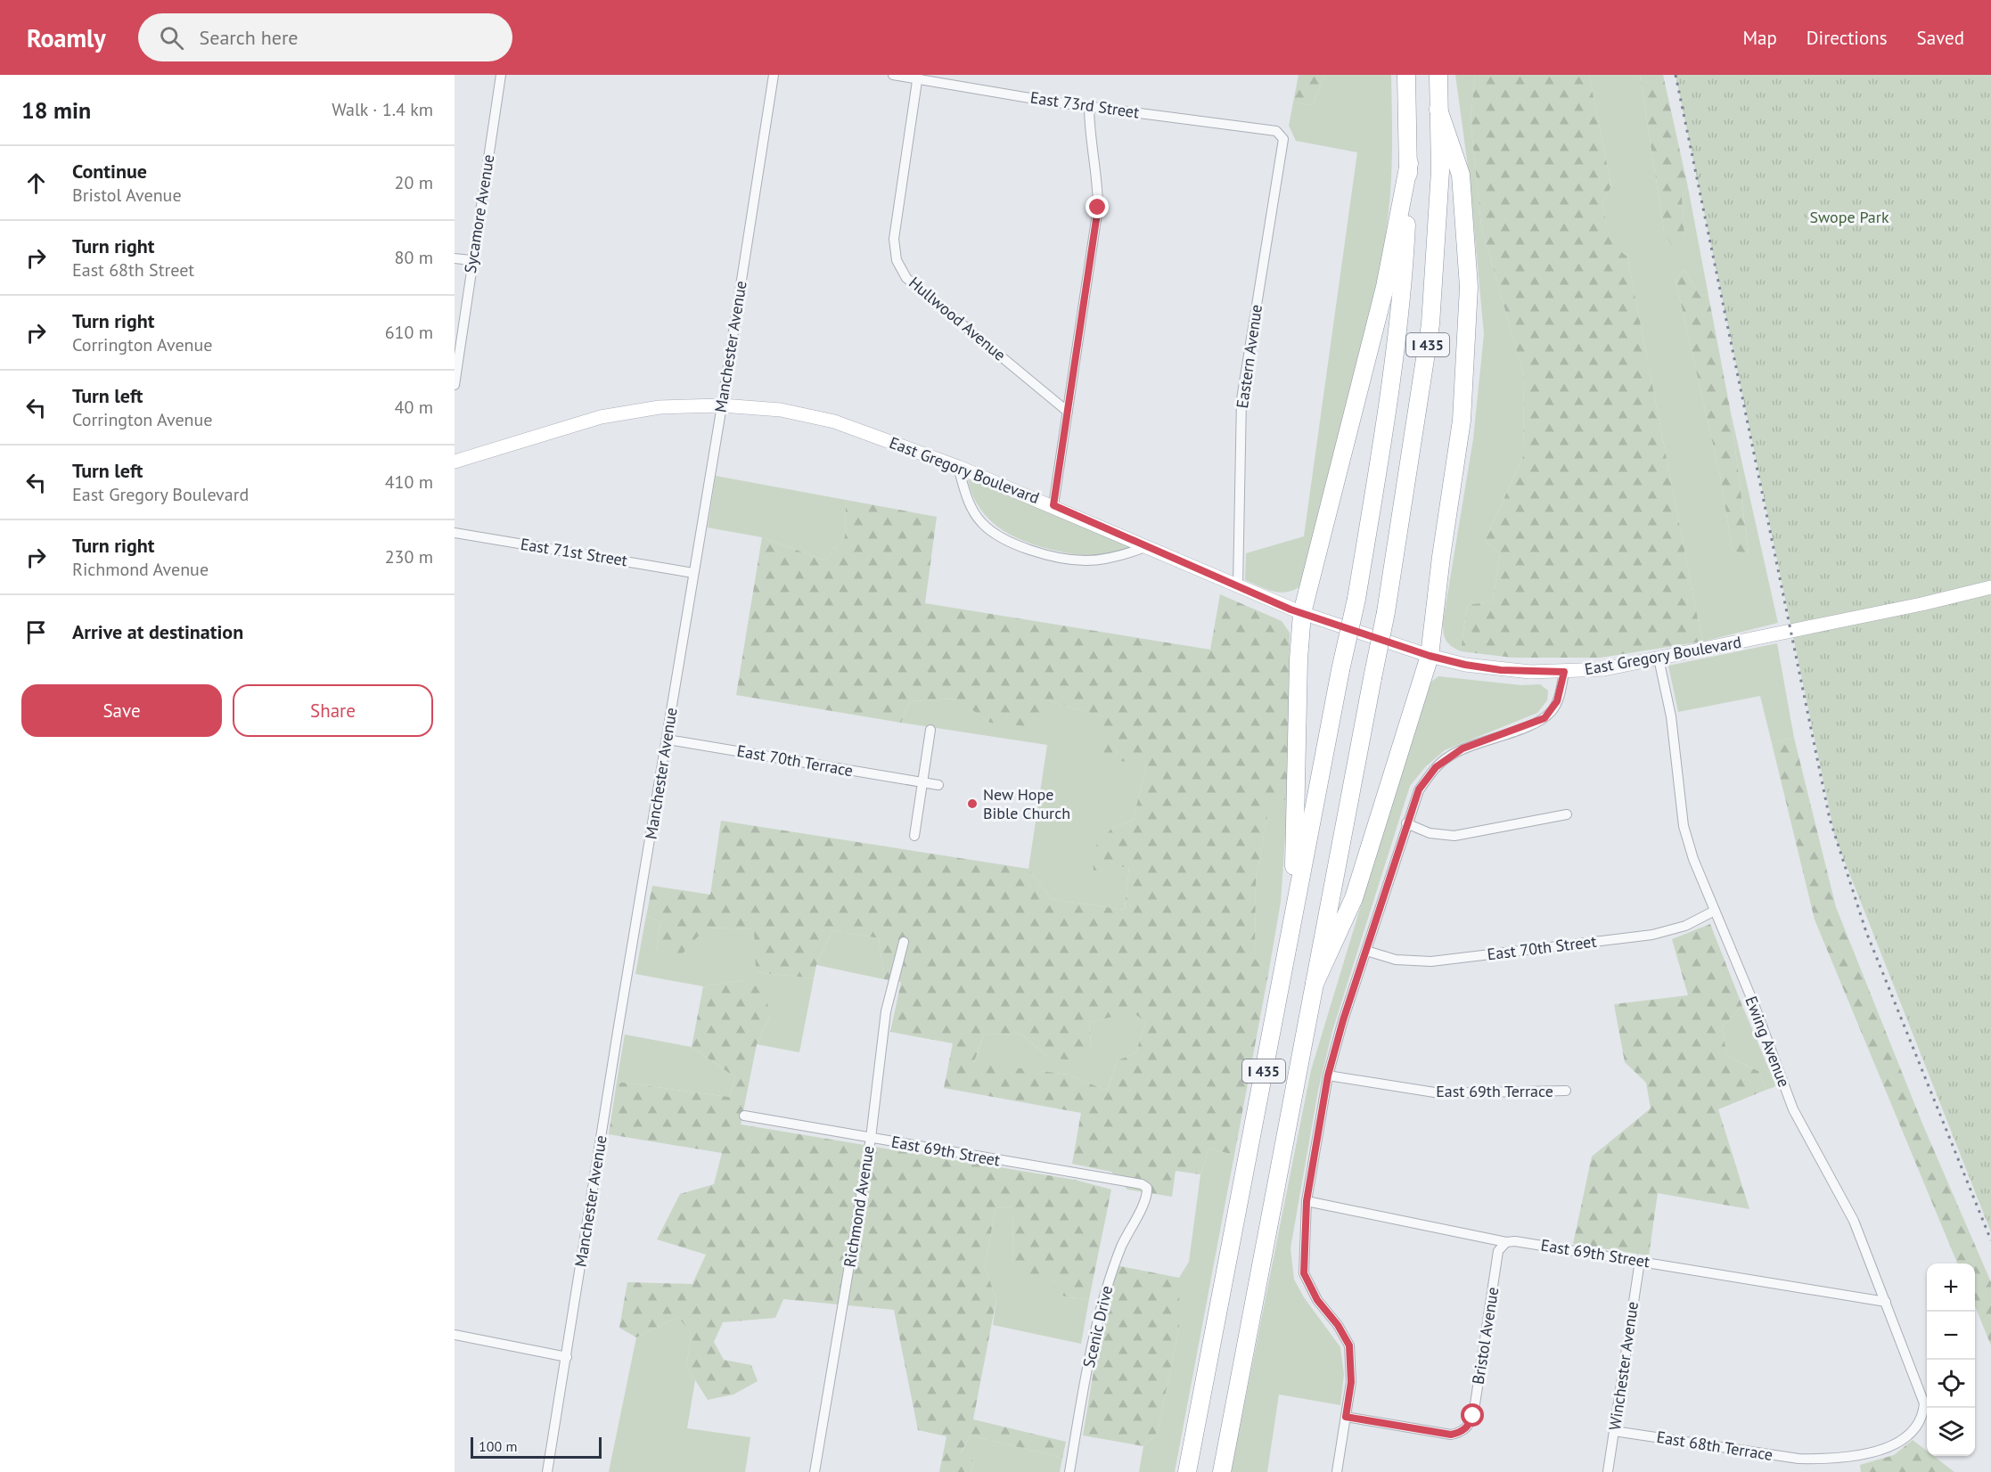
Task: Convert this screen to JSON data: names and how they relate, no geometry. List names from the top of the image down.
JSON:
{
  "streets": {
    "highway": ["I 435"],
    "main road": ["East Gregory Boulevard"],
    "street": [
      "East 73rd Street",
      "Sycamore Avenue",
      "Hullwood Avenue",
      "Manchester Avenue",
      "Eastern Avenue",
      "East 71st Street",
      "East 70th Terrace",
      "East 70th Street",
      "Ewing Avenue",
      "East 69th Terrace",
      "East 69th Street",
      "Richmond Avenue",
      "Scenic Drive",
      "Bristol Avenue",
      "Winchester Avenue",
      "East 68th Terrace"
    ]
  },
  "crossings": [
    ["East 73rd Street", "Hullwood Avenue"],
    ["East 73rd Street", "Eastern Avenue"],
    ["Manchester Avenue", "East Gregory Boulevard"],
    ["Manchester Avenue", "East 71st Street"],
    ["Manchester Avenue", "East 70th Terrace"],
    ["Eastern Avenue", "East Gregory Boulevard"],
    ["East Gregory Boulevard", "Ewing Avenue"],
    ["East 70th Street", "Ewing Avenue"],
    ["Ewing Avenue", "East 69th Street"],
    ["Ewing Avenue", "East 68th Terrace"],
    ["East 69th Street", "Richmond Avenue"],
    ["East 69th Street", "Scenic Drive"],
    ["East 69th Street", "Bristol Avenue"],
    ["East 69th Street", "Winchester Avenue"],
    ["Winchester Avenue", "East 68th Terrace"]
  ],
  "parks": ["Swope Park"],
  "places": ["New Hope Bible Church"],
  "scale_bar": "100 m",
  "page": {
    "header": "Roamly",
    "search": "Search here",
    "nav": ["Map", "Directions", "Saved"],
    "heading": ["18 min", "Walk · 1.4 km"],
    "list": [
      ["Continue", "Bristol Avenue", "20 m"],
      ["Turn right", "East 68th Street", "80 m"],
      ["Turn right", "Corrington Avenue", "610 m"],
      ["Turn left", "Corrington Avenue", "40 m"],
      ["Turn left", "East Gregory Boulevard", "410 m"],
      ["Turn right", "Richmond Avenue", "230 m"],
      "Arrive at destination"
    ],
    "buttons": ["Save", "Share"],
    "map_buttons": ["+", "−"],
    "scale": "100 m"
  }
}
